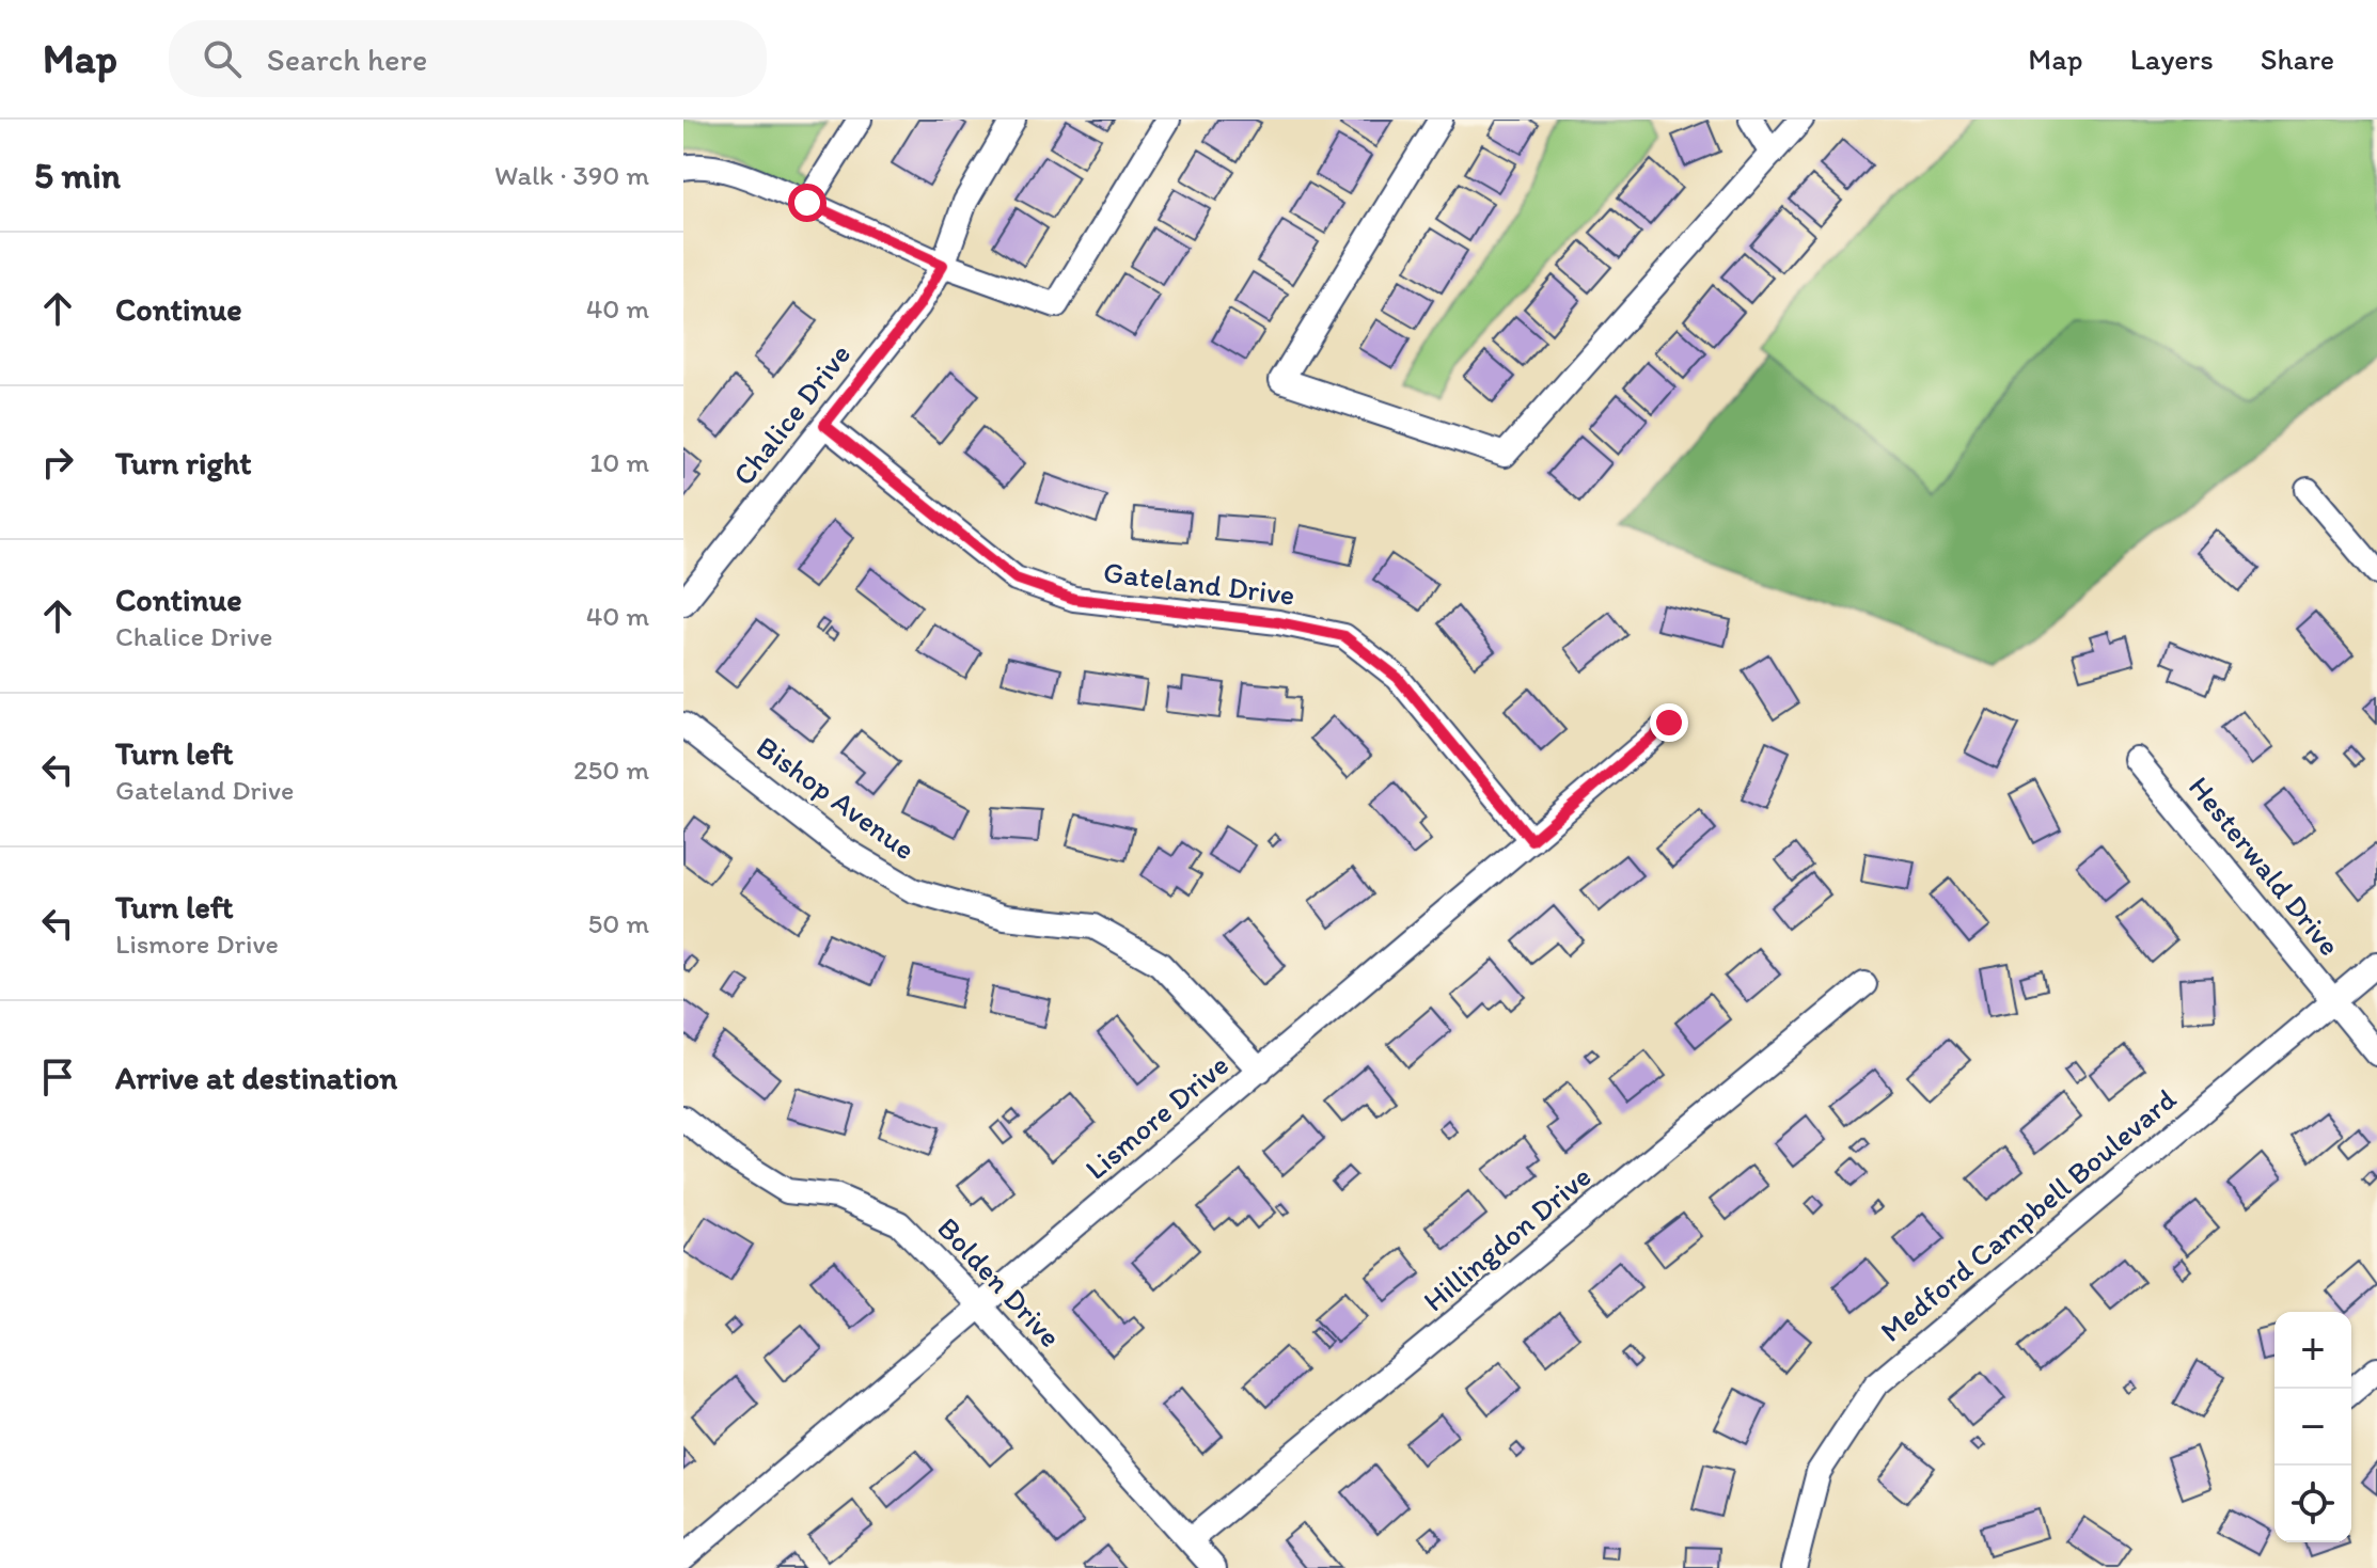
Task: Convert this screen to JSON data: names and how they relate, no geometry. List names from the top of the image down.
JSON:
{
  "streets": {
    "street": [
      "Chalice Drive",
      "Gateland Drive",
      "Bishop Avenue",
      "Hesterwald Drive",
      "Lismore Drive",
      "Medford Campbell Boulevard",
      "Hillingdon Drive",
      "Bolden Drive"
    ]
  },
  "crossings": [
    ["Chalice Drive", "Gateland Drive"],
    ["Gateland Drive", "Lismore Drive"],
    ["Bishop Avenue", "Lismore Drive"],
    ["Hesterwald Drive", "Medford Campbell Boulevard"],
    ["Lismore Drive", "Bolden Drive"],
    ["Hillingdon Drive", "Bolden Drive"]
  ],
  "page": {
    "header": "Map",
    "search": "Search here",
    "nav": ["Map", "Layers", "Share"],
    "heading": ["5 min", "Walk · 390 m"],
    "list": [
      ["Continue", "40 m"],
      ["Turn right", "10 m"],
      ["Continue", "Chalice Drive", "40 m"],
      ["Turn left", "Gateland Drive", "250 m"],
      ["Turn left", "Lismore Drive", "50 m"],
      "Arrive at destination"
    ],
    "map_buttons": ["+", "−"]
  }
}
